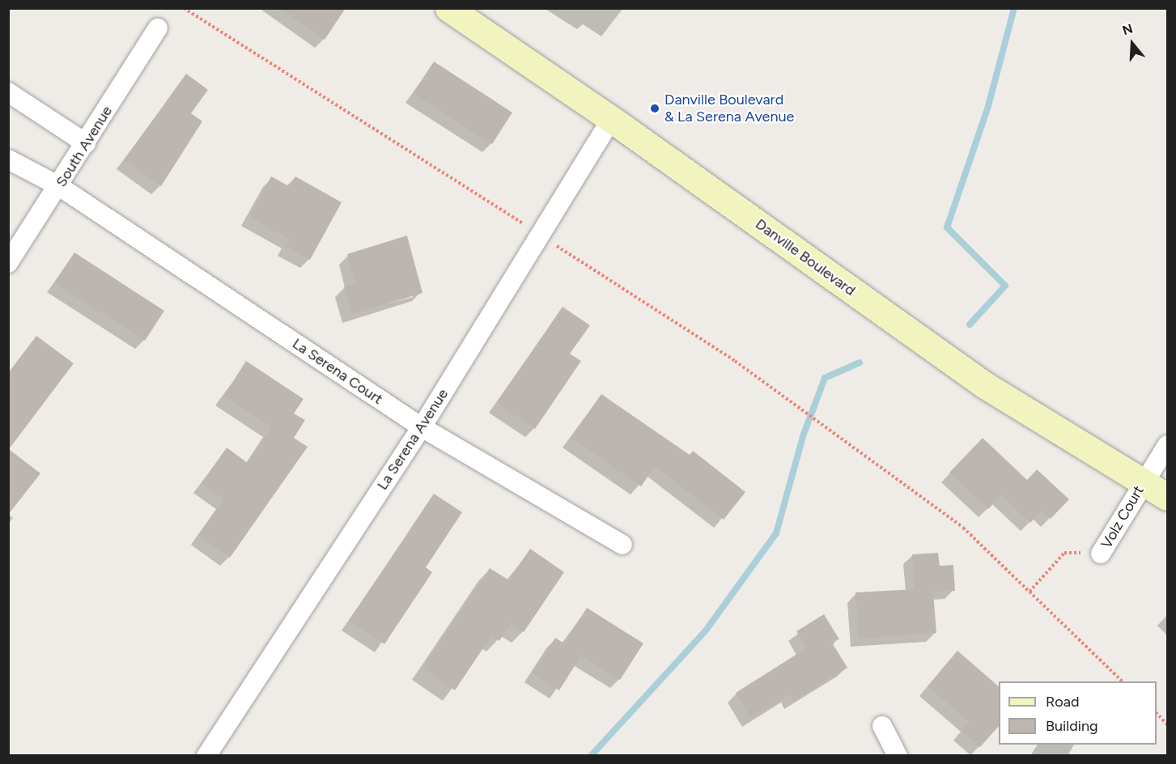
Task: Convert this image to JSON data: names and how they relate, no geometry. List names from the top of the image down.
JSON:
{
  "streets": {
    "main road": ["Danville Boulevard"],
    "street": [
      "South Avenue",
      "La Serena Court",
      "La Serena Avenue",
      "Volz Court"
    ]
  },
  "crossings": [
    ["South Avenue", "La Serena Court"],
    ["Danville Boulevard", "La Serena Avenue"],
    ["Danville Boulevard", "Volz Court"],
    ["La Serena Court", "La Serena Avenue"]
  ],
  "places": ["Danville Boulevard & La Serena Avenue"],
  "legend": ["Road", "Building"],
  "north": "top"
}
